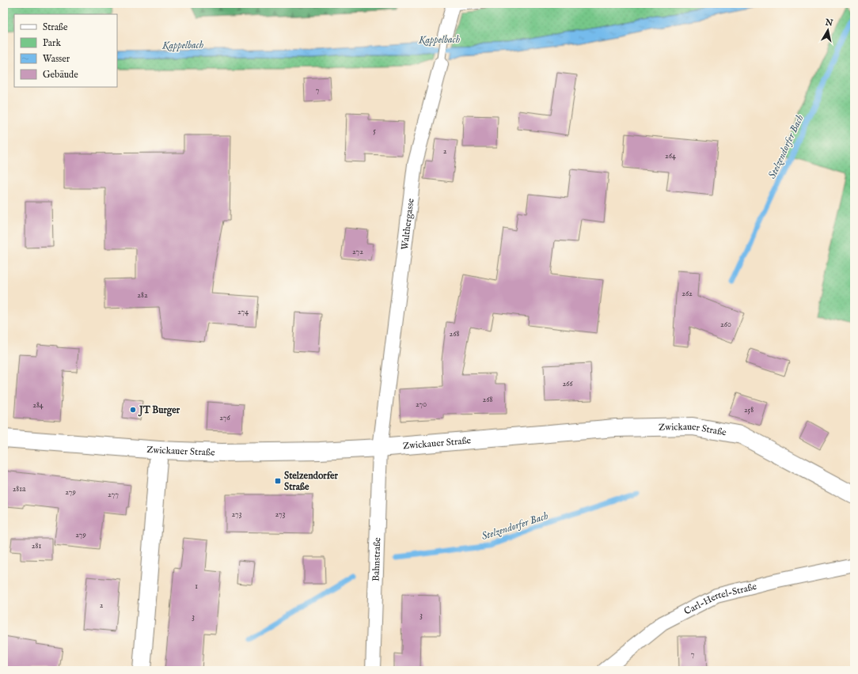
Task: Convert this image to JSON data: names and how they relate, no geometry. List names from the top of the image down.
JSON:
{
  "streets": {
    "main road": ["Zwickauer Straße"],
    "street": ["Walthergasse", "Bahnstraße", "Carl-Hertel-Straße"]
  },
  "crossings": [
    ["Walthergasse", "Zwickauer Straße"],
    ["Walthergasse", "Bahnstraße"],
    ["Zwickauer Straße", "Bahnstraße"]
  ],
  "water": ["Kappelbach", "Stelzendorfer Bach"],
  "places": {
    "other": ["JT Burger"],
    "transit": ["Stelzendorfer Straße"]
  },
  "house_numbers": [
    "7",
    "5",
    "2",
    "264",
    "272",
    "262",
    "282",
    "274",
    "260",
    "268",
    "266",
    "268",
    "270",
    "284",
    "258",
    "276",
    "281a",
    "279",
    "277",
    "273",
    "273",
    "279",
    "281",
    "1",
    "2",
    "3",
    "3",
    "7"
  ],
  "legend": [
    "Straße",
    "Park",
    "Wasser",
    "Gebäude"
  ],
  "north": "top"
}
